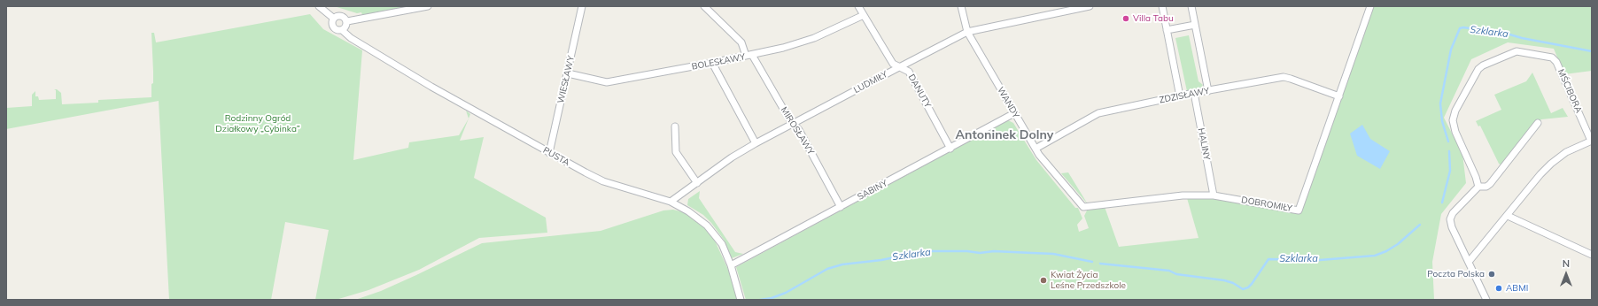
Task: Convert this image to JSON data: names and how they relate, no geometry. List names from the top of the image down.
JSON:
{
  "streets": {
    "street": [
      "BOLESŁAWY",
      "WIESŁAWY",
      "LUDMIŁY",
      "DANUTY",
      "MŚCIBORA",
      "ZDZISŁAWY",
      "WANDY",
      "MIROSŁAWY",
      "HALINY",
      "PUSTA",
      "SABINY",
      "DOBROMIŁY"
    ]
  },
  "crossings": [
    ["BOLESŁAWY", "WIESŁAWY"],
    ["BOLESŁAWY", "DANUTY"],
    ["BOLESŁAWY", "MIROSŁAWY"],
    ["WIESŁAWY", "PUSTA"],
    ["LUDMIŁY", "DANUTY"],
    ["LUDMIŁY", "WANDY"],
    ["LUDMIŁY", "MIROSŁAWY"],
    ["LUDMIŁY", "PUSTA"],
    ["DANUTY", "SABINY"],
    ["ZDZISŁAWY", "WANDY"],
    ["ZDZISŁAWY", "HALINY"],
    ["ZDZISŁAWY", "DOBROMIŁY"],
    ["WANDY", "SABINY"],
    ["WANDY", "DOBROMIŁY"],
    ["MIROSŁAWY", "SABINY"],
    ["HALINY", "DOBROMIŁY"],
    ["PUSTA", "SABINY"]
  ],
  "districts": ["Antoninek Dolny"],
  "water": ["Szklarka"],
  "parks": ["Rodzinny Ogród Działkowy „Cybinka”"],
  "places": [
    "Villa Tabu",
    "Poczta Polska",
    "Kwiat Życia Leśne Przedszkole",
    "ABMI"
  ],
  "north": "top"
}
